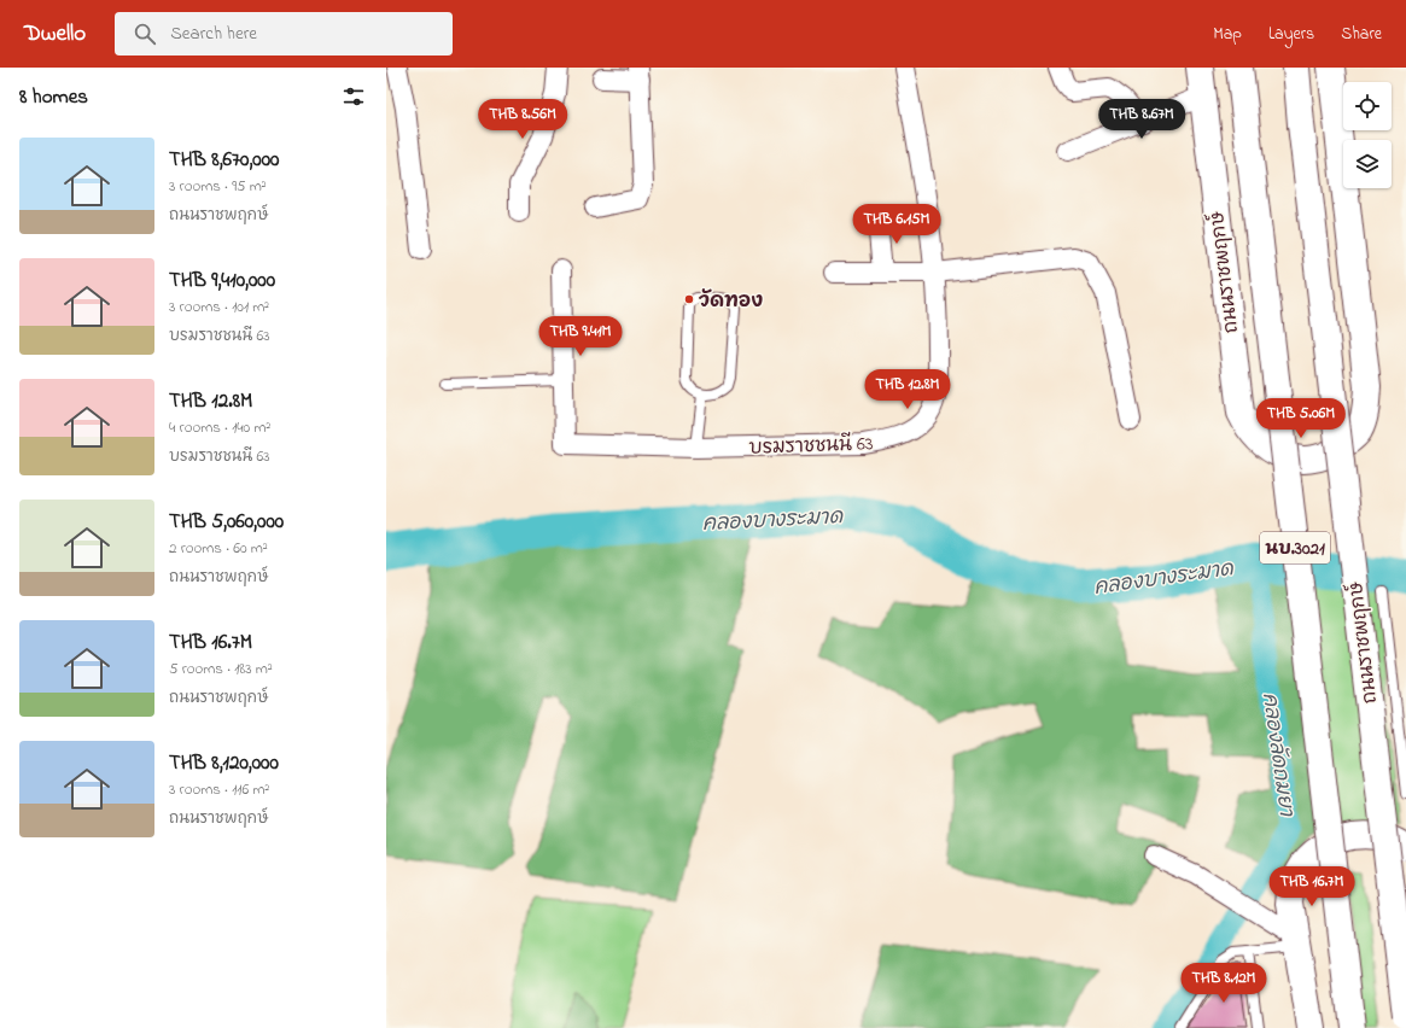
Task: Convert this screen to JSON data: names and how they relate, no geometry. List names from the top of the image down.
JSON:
{
  "streets": {
    "main road": ["ถนนราชพฤกษ์", "นบ.3021"],
    "street": ["บรมราชชนนี 63"]
  },
  "water": ["คลองบางระมาด", "คลองลัดถมยา"],
  "places": ["วัดทอง"],
  "page": {
    "header": "Dwello",
    "search": "Search here",
    "nav": ["Map", "Layers", "Share"],
    "heading": "8 homes",
    "price": [
      "THB 8.56M",
      "THB 8.67M",
      "THB 6.15M",
      "THB 9.41M",
      "THB 12.8M",
      "THB 5.06M",
      "THB 16.7M",
      "THB 8.12M"
    ],
    "list": [
      {
        "name": "THB 8,670,000",
        "note": "3 rooms · 95 m² · ถนนราชพฤกษ์"
      },
      {
        "name": "THB 9,410,000",
        "note": "3 rooms · 101 m² · บรมราชชนนี 63"
      },
      {
        "name": "THB 12.8M",
        "note": "4 rooms · 140 m² · บรมราชชนนี 63"
      },
      {
        "name": "THB 5,060,000",
        "note": "2 rooms · 60 m² · ถนนราชพฤกษ์"
      },
      {
        "name": "THB 16.7M",
        "note": "5 rooms · 183 m² · ถนนราชพฤกษ์"
      },
      {
        "name": "THB 8,120,000",
        "note": "3 rooms · 116 m² · ถนนราชพฤกษ์"
      }
    ]
  }
}
